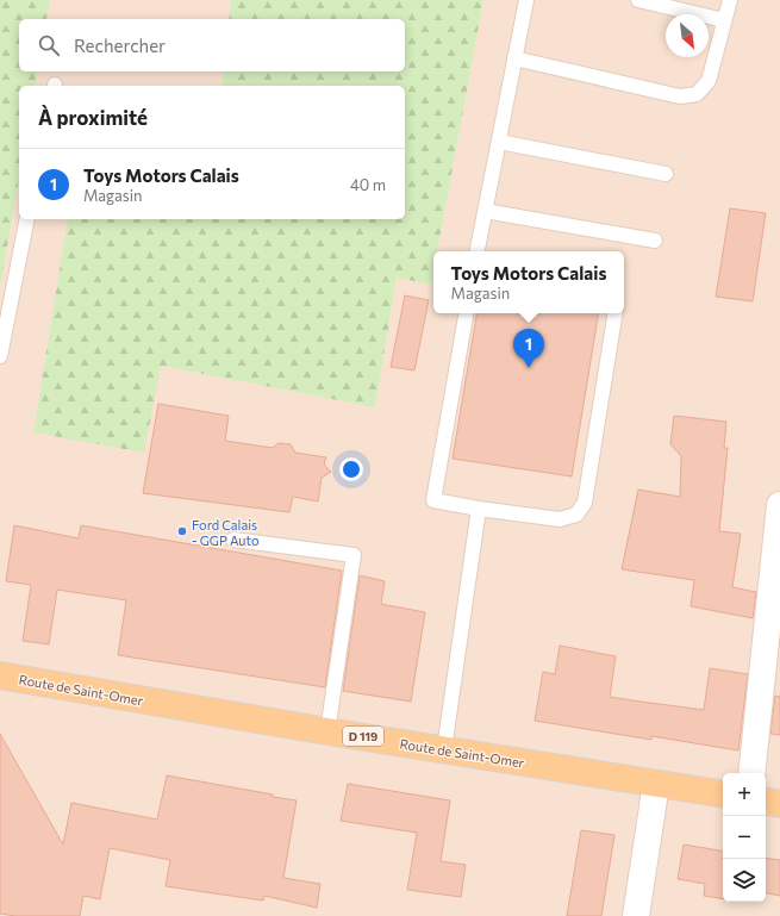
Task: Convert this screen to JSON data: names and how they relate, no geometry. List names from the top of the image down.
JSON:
{
  "streets": {
    "main road": ["Route de Saint-Omer", "D 119"]
  },
  "places": ["Ford Calais - GGP Auto"],
  "north": "bottom right",
  "page": {
    "search": "Rechercher",
    "heading": "À proximité",
    "list": [
      {
        "mark": "1",
        "name": "Toys Motors Calais",
        "note": "Magasin",
        "value": "40 m"
      }
    ],
    "popup": ["Toys Motors Calais", "Magasin"],
    "pins": "1",
    "map_buttons": ["+", "−"]
  }
}
